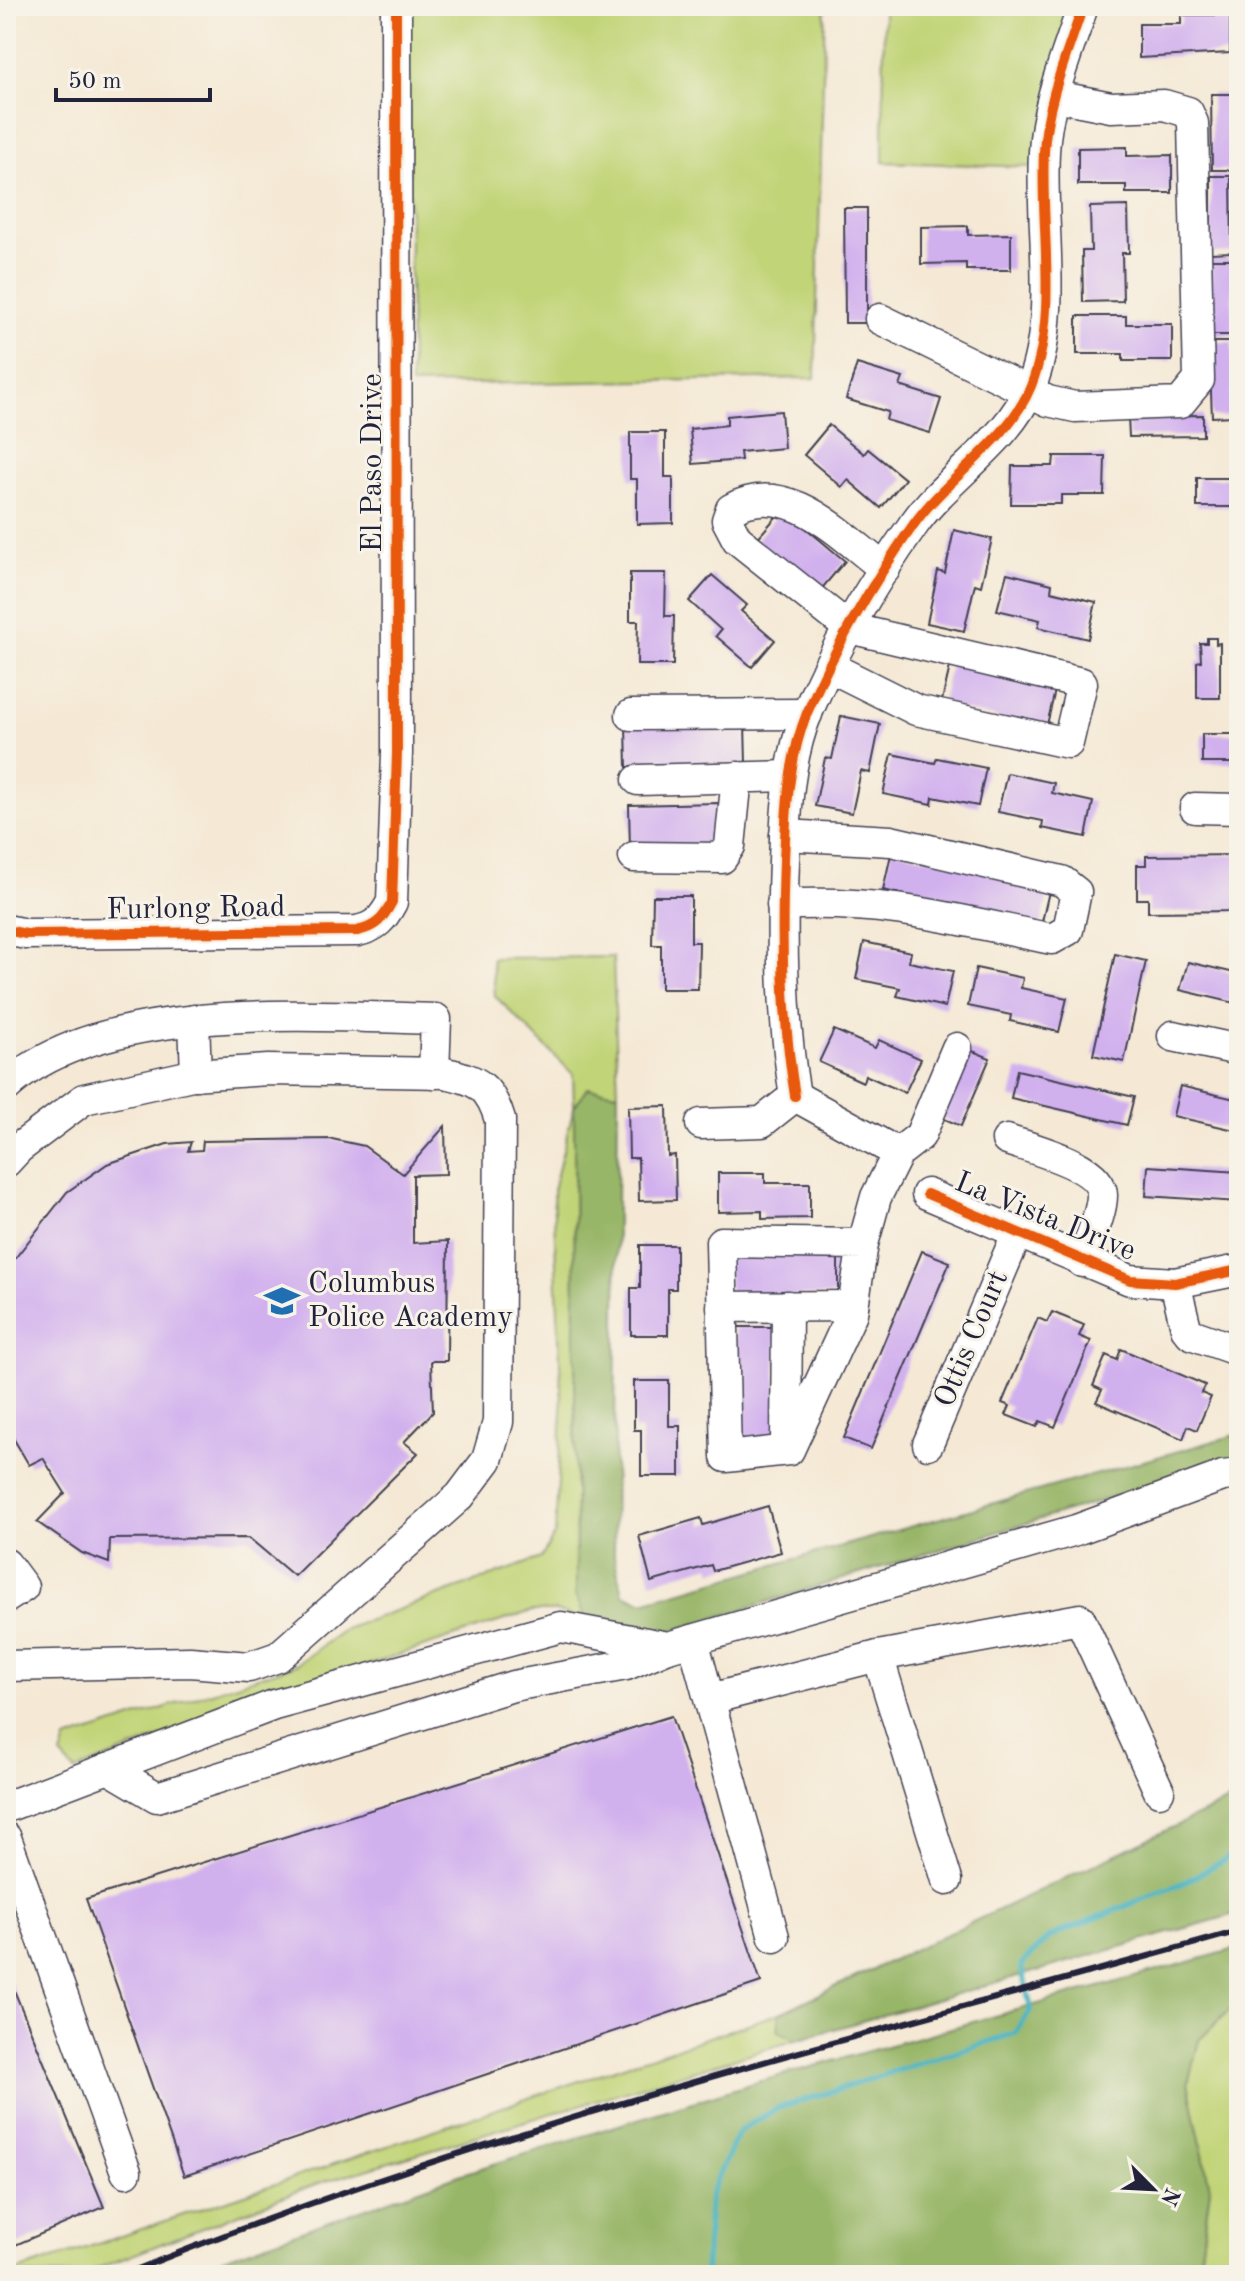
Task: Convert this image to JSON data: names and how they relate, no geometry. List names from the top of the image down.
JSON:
{
  "streets": {
    "street": [
      "El Paso Drive",
      "Furlong Road",
      "La Vista Drive",
      "Ottis Court"
    ]
  },
  "crossings": [
    ["El Paso Drive", "Furlong Road"],
    ["La Vista Drive", "Ottis Court"]
  ],
  "places": {
    "school or university": ["Columbus Police Academy"]
  },
  "scale_bar": "50 m",
  "north": "bottom right"
}
